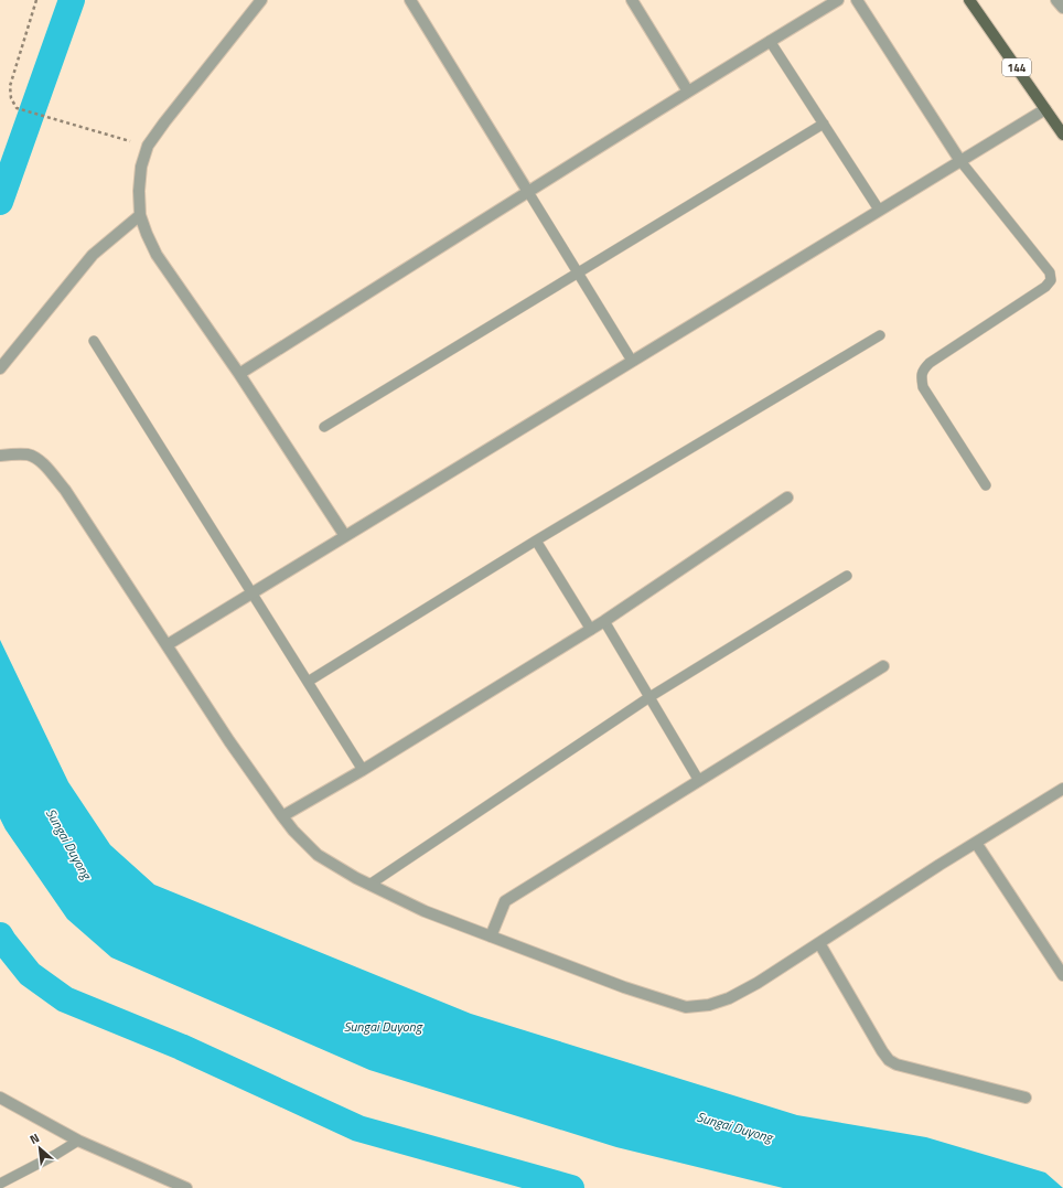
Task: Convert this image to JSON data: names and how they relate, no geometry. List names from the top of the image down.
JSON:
{
  "streets": {
    "main road": ["144"]
  },
  "water": ["Sungai Duyong"],
  "north": "top left"
}
